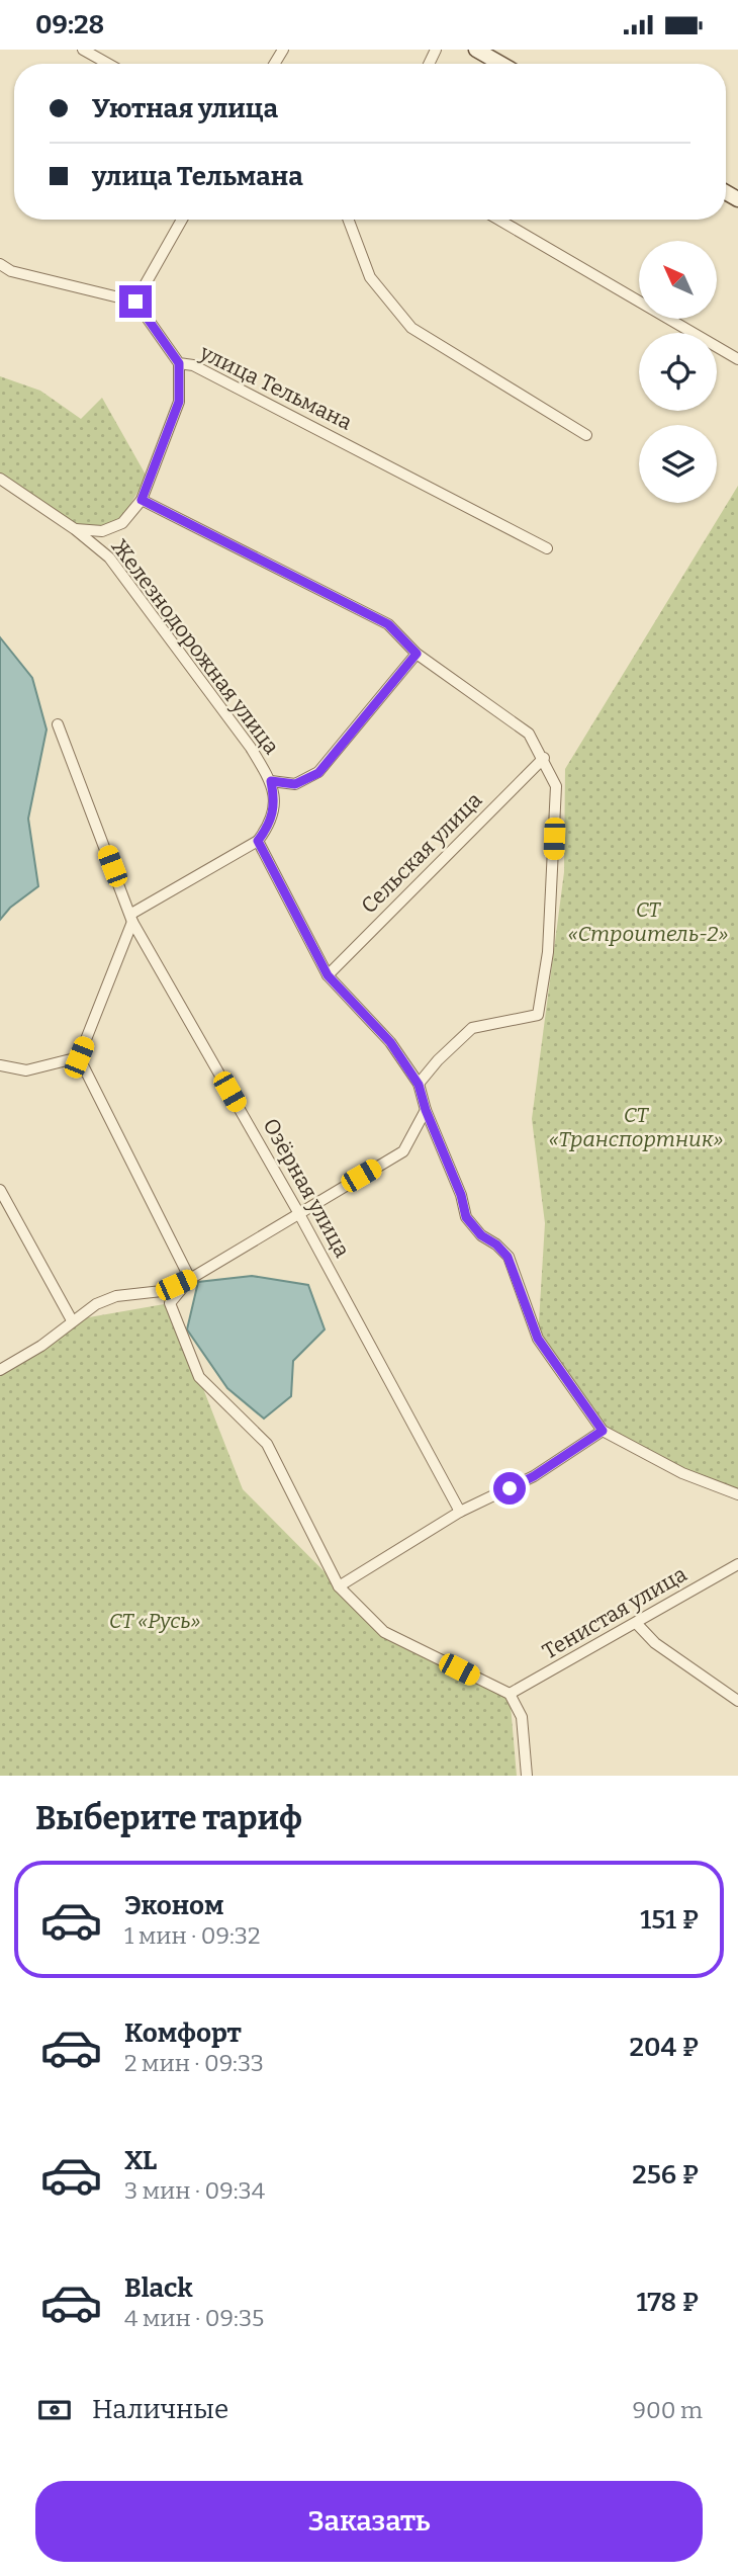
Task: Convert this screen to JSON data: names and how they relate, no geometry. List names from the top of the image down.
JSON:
{
  "streets": {
    "street": [
      "улица Тельмана",
      "Железнодорожная улица",
      "Сельская улица",
      "Озёрная улица",
      "Тенистая улица"
    ]
  },
  "parks": ["СТ «Строитель-2»", "СТ «Транспортник»", "СТ «Русь»"],
  "north": "top left",
  "page": {
    "status": "09:28",
    "banner": ["Уютная улица", "улица Тельмана"],
    "heading": "Выберите тариф",
    "list": [
      {
        "name": "Эконом",
        "note": "1 мин · 09:32",
        "value": "151 ₽"
      },
      {
        "name": "Комфорт",
        "note": "2 мин · 09:33",
        "value": "204 ₽"
      },
      {
        "name": "XL",
        "note": "3 мин · 09:34",
        "value": "256 ₽"
      },
      {
        "name": "Black",
        "note": "4 мин · 09:35",
        "value": "178 ₽"
      }
    ],
    "pay": ["Наличные", "900 m"],
    "buttons": "Заказать"
  }
}
